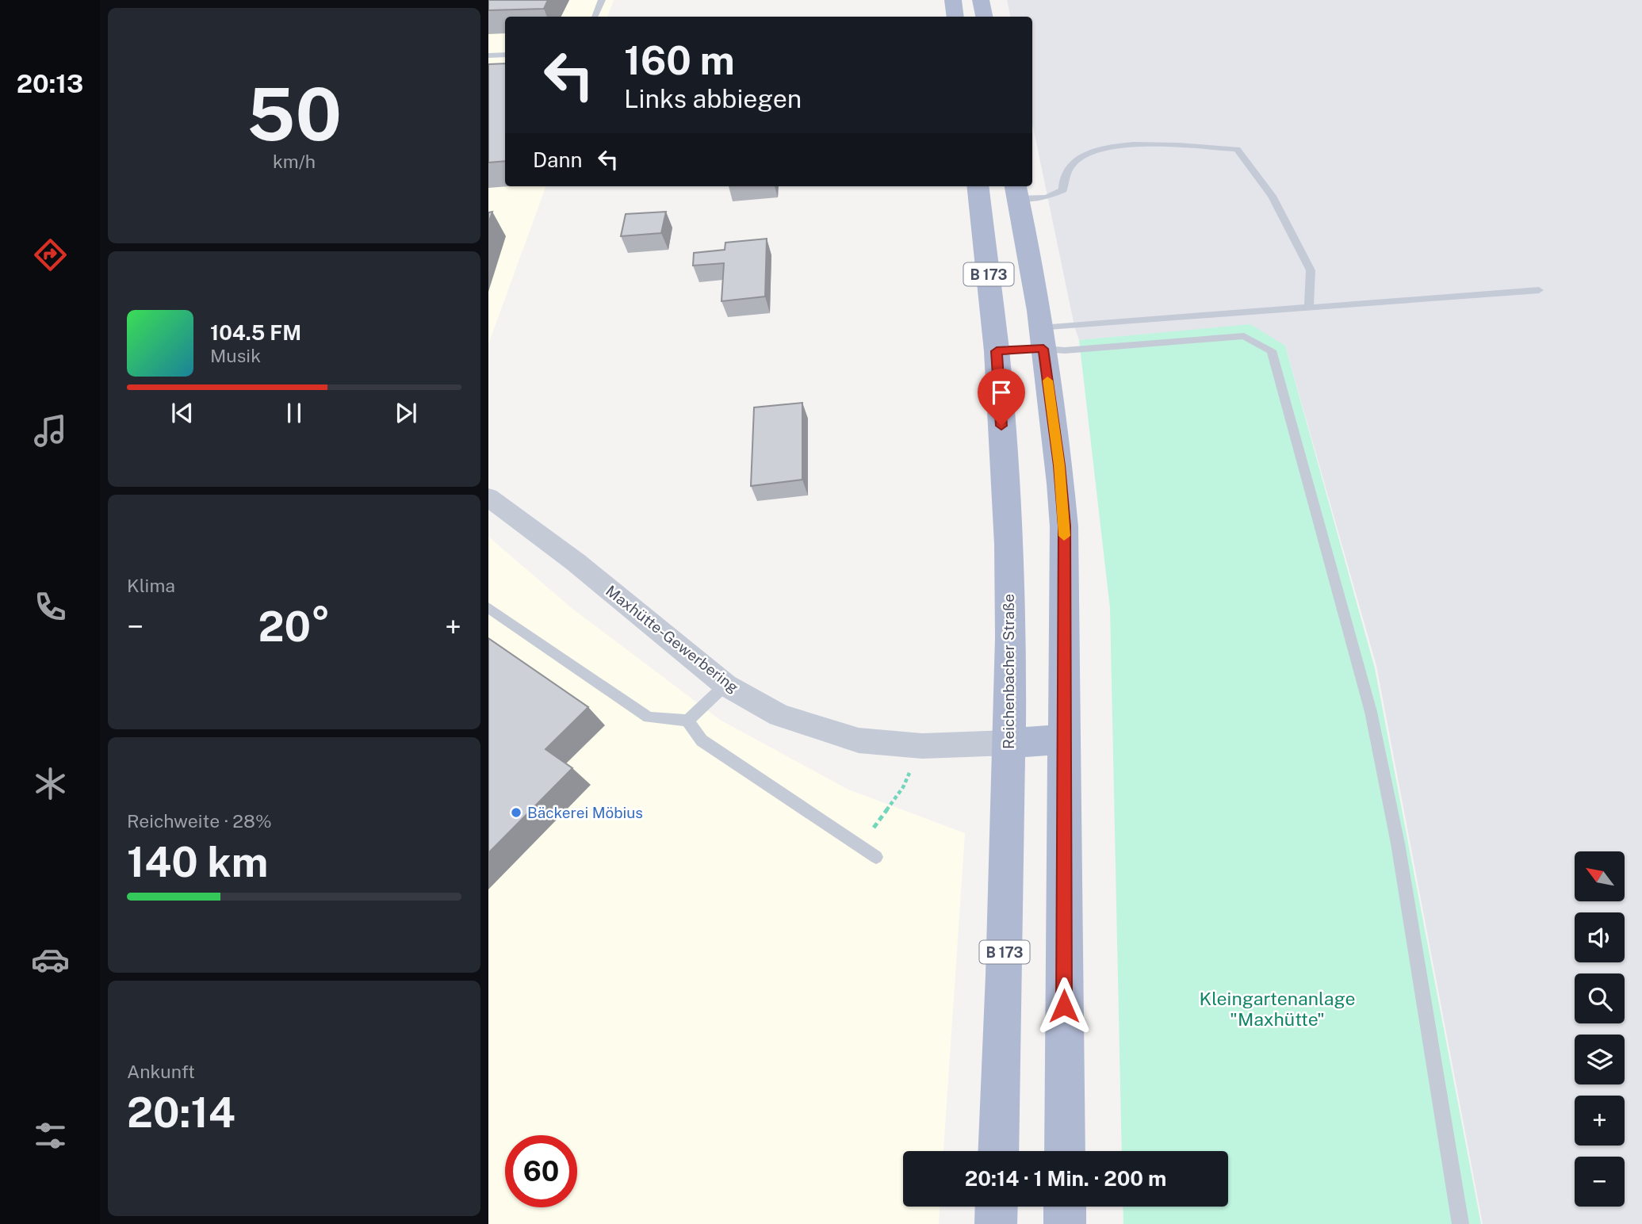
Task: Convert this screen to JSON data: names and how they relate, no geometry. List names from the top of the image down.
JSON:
{
  "streets": {
    "main road": ["B 173", "Reichenbacher Straße"],
    "street": ["Maxhütte-Gewerbering"]
  },
  "crossings": [
    ["Maxhütte-Gewerbering", "Reichenbacher Straße"]
  ],
  "parks": ["Kleingartenanlage \"Maxhütte\""],
  "places": ["Bäckerei Möbius"],
  "north": "top left",
  "page": {
    "tabs": "20:13",
    "tile": [
      ["50", "km/h"],
      "Klima",
      ["Reichweite · 28%", "140 km"],
      ["Ankunft", "20:14"]
    ],
    "turn": ["160 m", "Links abbiegen"],
    "then": "Dann",
    "song": ["104.5 FM", "Musik"],
    "heat": ["−", "20°", "+"],
    "map_buttons": ["+", "−"],
    "limit": "60",
    "trip": "20:14 · 1 Min. · 200 m"
  }
}
